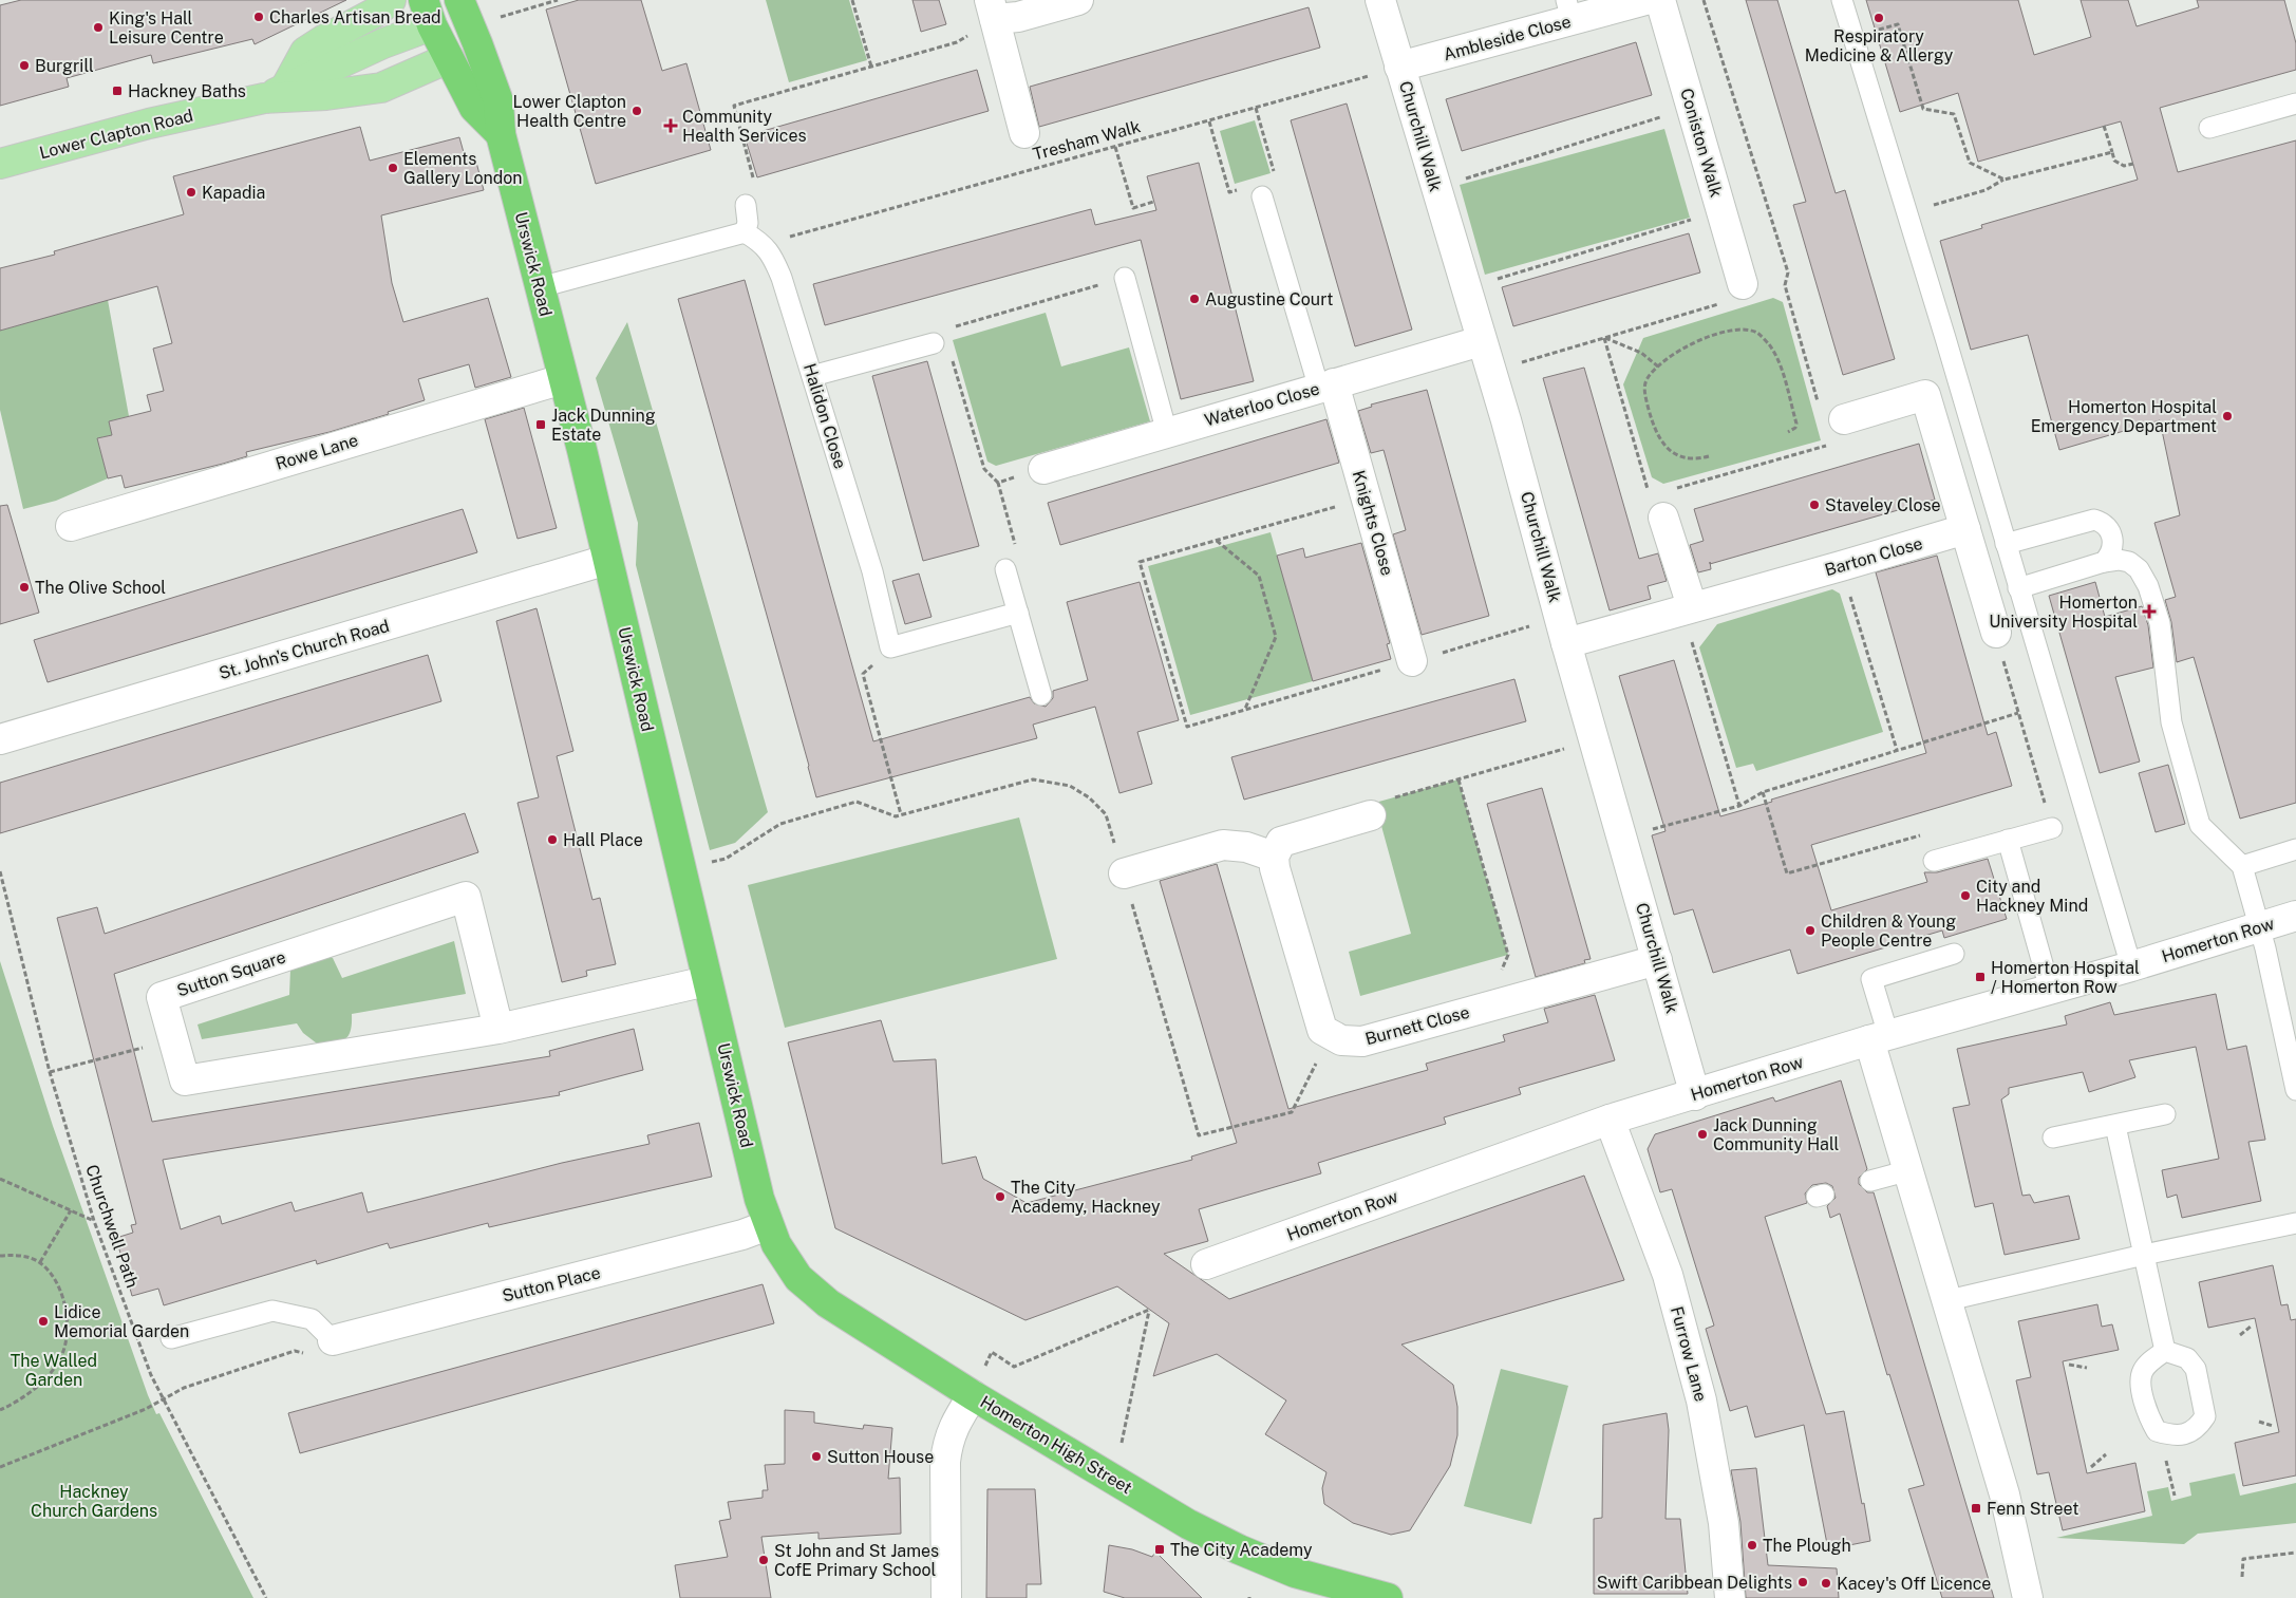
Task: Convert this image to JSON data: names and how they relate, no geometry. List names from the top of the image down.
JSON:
{
  "streets": {
    "highway": ["Lower Clapton Road", "Urswick Road", "Homerton High Street"],
    "street": [
      "Ambleside Close",
      "Churchill Walk",
      "Coniston Walk",
      "Waterloo Close",
      "Rowe Lane",
      "Knights Close",
      "Barton Close",
      "St. John's Church Road",
      "Homerton Row",
      "Sutton Square",
      "Burnett Close",
      "Sutton Place",
      "Furrow Lane"
    ],
    "lane": ["Halidon Close"],
    "path": ["Tresham Walk", "Churchwell Path"]
  },
  "crossings": [
    ["Ambleside Close", "Churchill Walk"],
    ["Ambleside Close", "Tresham Walk"],
    ["Lower Clapton Road", "Urswick Road"],
    ["Churchill Walk", "Tresham Walk"],
    ["Churchill Walk", "Waterloo Close"],
    ["Churchill Walk", "Barton Close"],
    ["Churchill Walk", "Homerton Row"],
    ["Churchill Walk", "Burnett Close"],
    ["Urswick Road", "Rowe Lane"],
    ["Urswick Road", "St. John's Church Road"],
    ["Urswick Road", "Sutton Square"],
    ["Urswick Road", "Sutton Place"],
    ["Urswick Road", "Homerton High Street"],
    ["Waterloo Close", "Knights Close"],
    ["Homerton Row", "Furrow Lane"],
    ["Sutton Place", "Homerton High Street"]
  ],
  "parks": ["The Walled Garden", "Hackney Church Gardens"],
  "places": {
    "other": [
      "Charles Artisan Bread",
      "Respiratory Medicine & Allergy",
      "King's Hall Leisure Centre",
      "Burgrill",
      "Lower Clapton Health Centre",
      "Elements Gallery London",
      "Kapadia",
      "Augustine Court",
      "Homerton Hospital Emergency Department",
      "Staveley Close",
      "The Olive School",
      "Hall Place",
      "City and Hackney Mind",
      "Children & Young People Centre",
      "Jack Dunning Community Hall",
      "The City Academy, Hackney",
      "Lidice Memorial Garden",
      "Sutton House",
      "The Plough",
      "St John and St James CofE Primary School",
      "Swift Caribbean Delights",
      "Kacey's Off Licence"
    ],
    "transit": [
      "Hackney Baths",
      "Jack Dunning Estate",
      "Homerton Hospital / Homerton Row",
      "Fenn Street",
      "The City Academy"
    ],
    "health": ["Community Health Services", "Homerton University Hospital"]
  }
}
